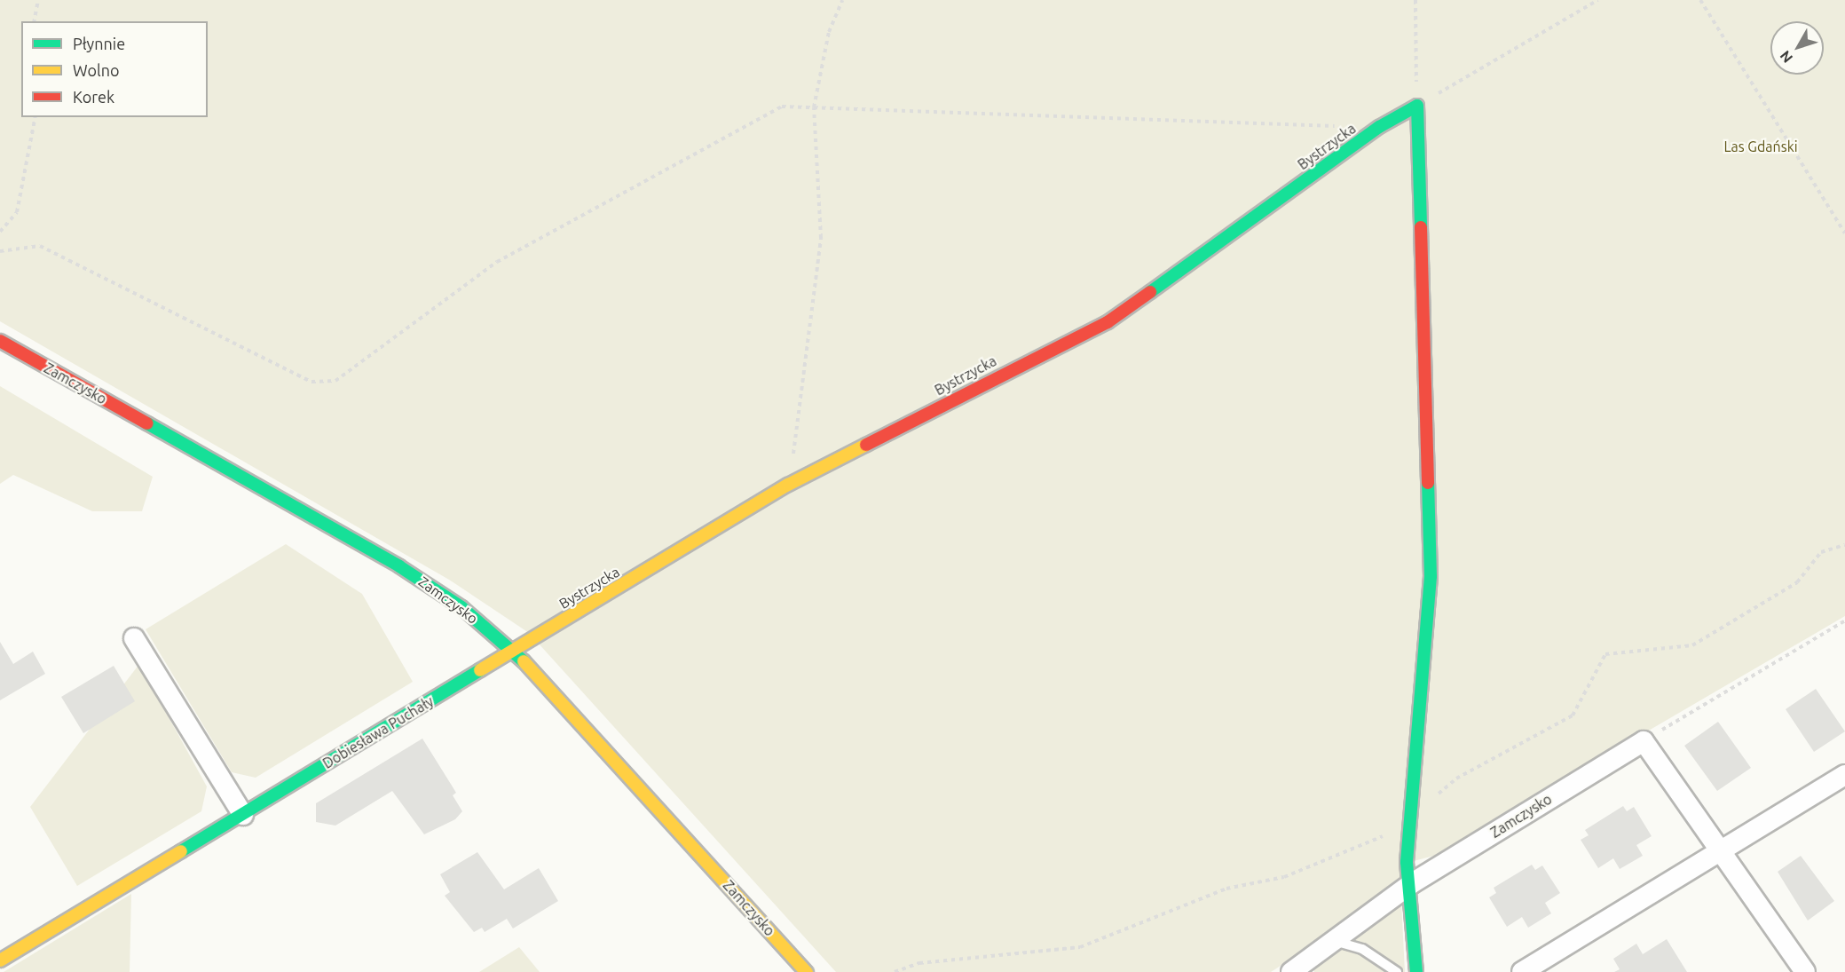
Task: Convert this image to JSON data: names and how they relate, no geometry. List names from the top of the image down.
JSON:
{
  "streets": {
    "street": ["Bystrzycka", "Zamczysko", "Dobiesława Puchały"]
  },
  "crossings": [
    ["Bystrzycka", "Zamczysko"],
    ["Bystrzycka", "Dobiesława Puchały"],
    ["Zamczysko", "Dobiesława Puchały"]
  ],
  "parks": ["Las Gdański"],
  "legend": ["Płynnie", "Wolno", "Korek"],
  "north": "bottom left"
}
